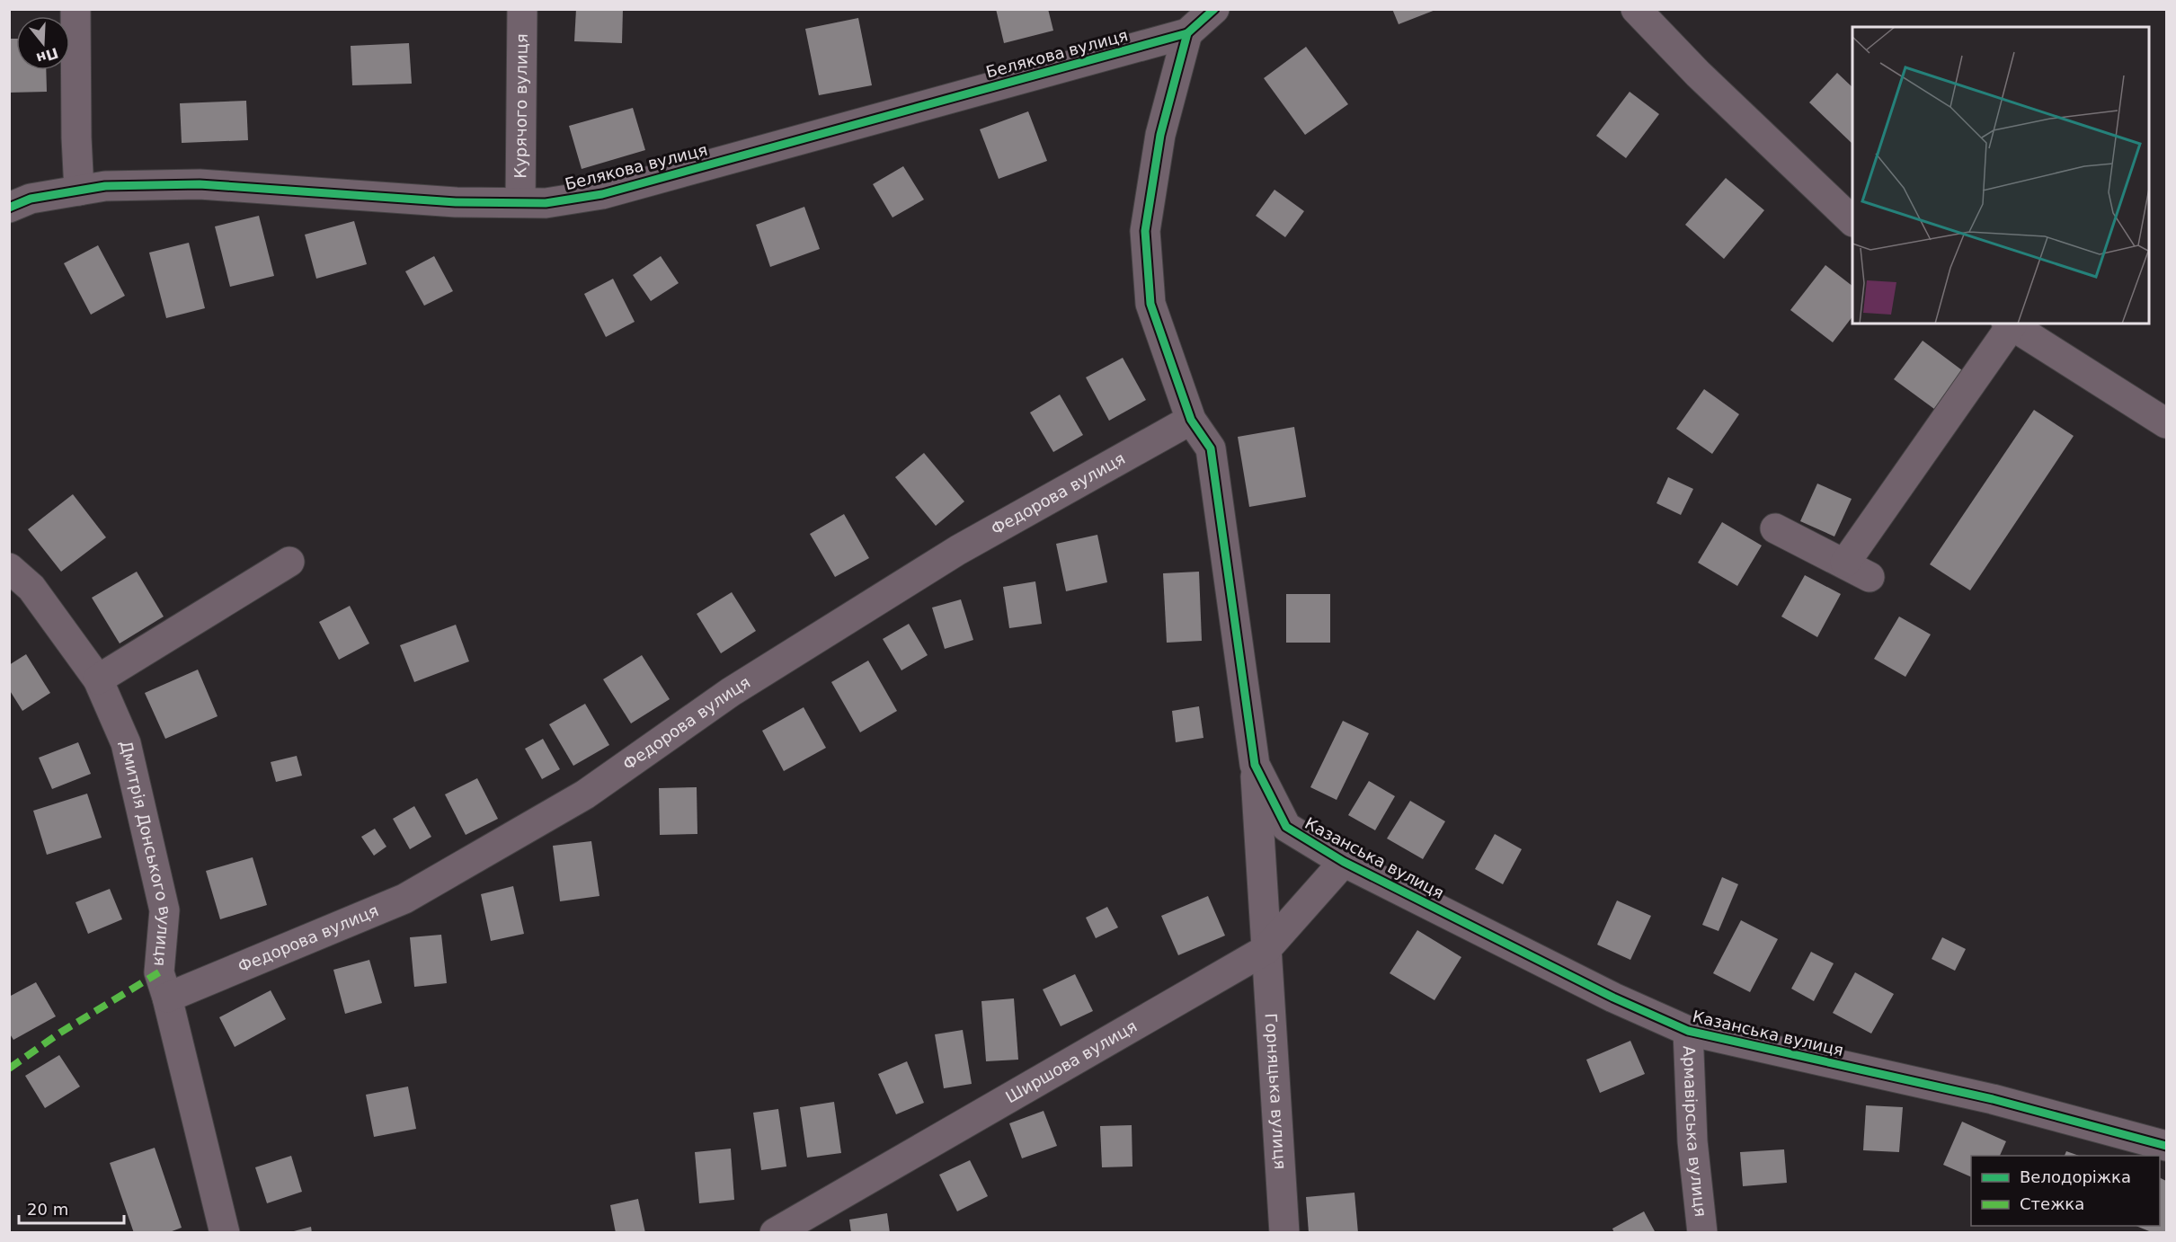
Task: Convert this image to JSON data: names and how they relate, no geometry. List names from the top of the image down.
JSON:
{
  "streets": {
    "street": [
      "Белякова вулиця",
      "Курячого вулиця",
      "Федорова вулиця",
      "Дмитрія Донського вулиця",
      "Казанська вулиця",
      "Ширшова вулиця",
      "Горняцька вулиця",
      "Армавірська вулиця"
    ]
  },
  "crossings": [
    ["Белякова вулиця", "Курячого вулиця"],
    ["Белякова вулиця", "Казанська вулиця"],
    ["Федорова вулиця", "Дмитрія Донського вулиця"],
    ["Федорова вулиця", "Казанська вулиця"],
    ["Казанська вулиця", "Ширшова вулиця"],
    ["Казанська вулиця", "Горняцька вулиця"],
    ["Казанська вулиця", "Армавірська вулиця"],
    ["Ширшова вулиця", "Горняцька вулиця"]
  ],
  "legend": ["Велодоріжка", "Стежка"],
  "scale_bar": "20 m",
  "north": "bottom"
}
